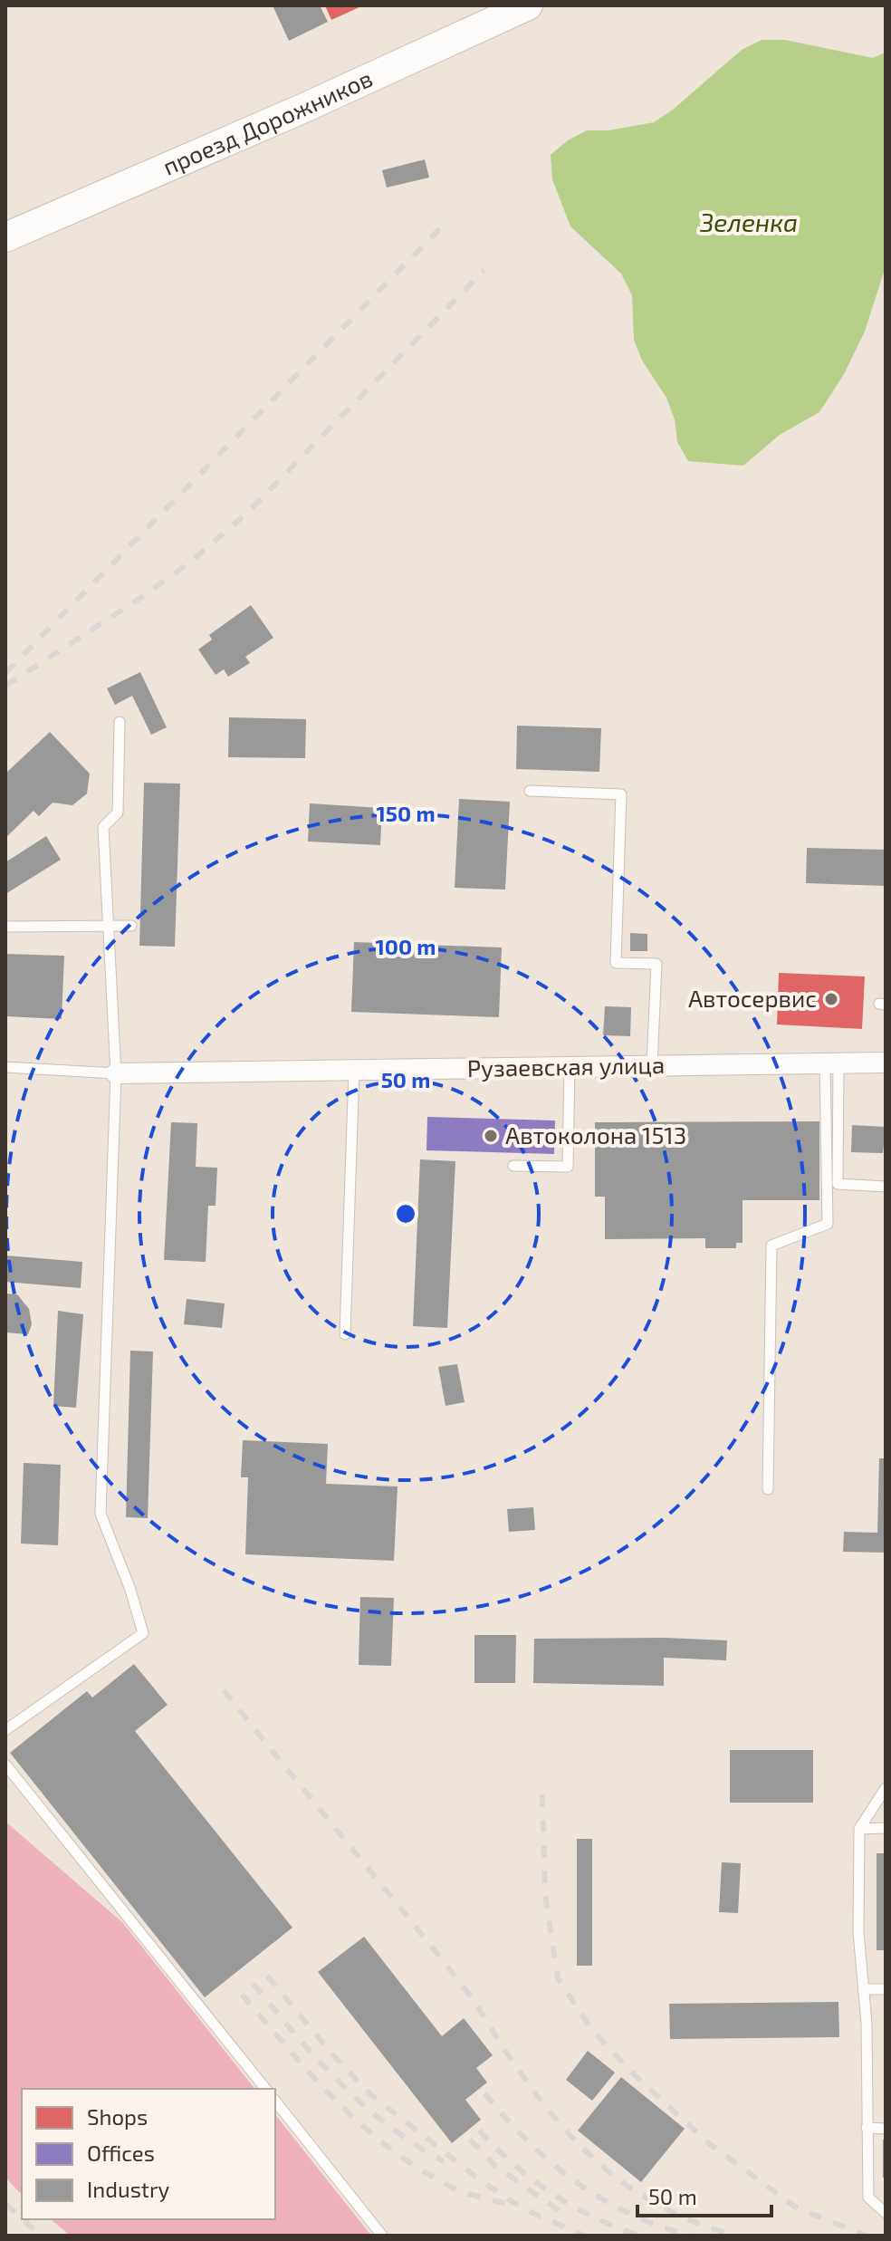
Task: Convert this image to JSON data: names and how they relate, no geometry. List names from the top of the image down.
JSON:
{
  "streets": {
    "main road": ["проезд Дорожников"],
    "street": ["Рузаевская улица"]
  },
  "water": ["Зеленка"],
  "places": ["Автосервис", "Автоколона 1513"],
  "legend": ["Shops", "Offices", "Industry"],
  "scale_bar": "50 m",
  "rings": ["150 m", "100 m", "50 m"]
}
